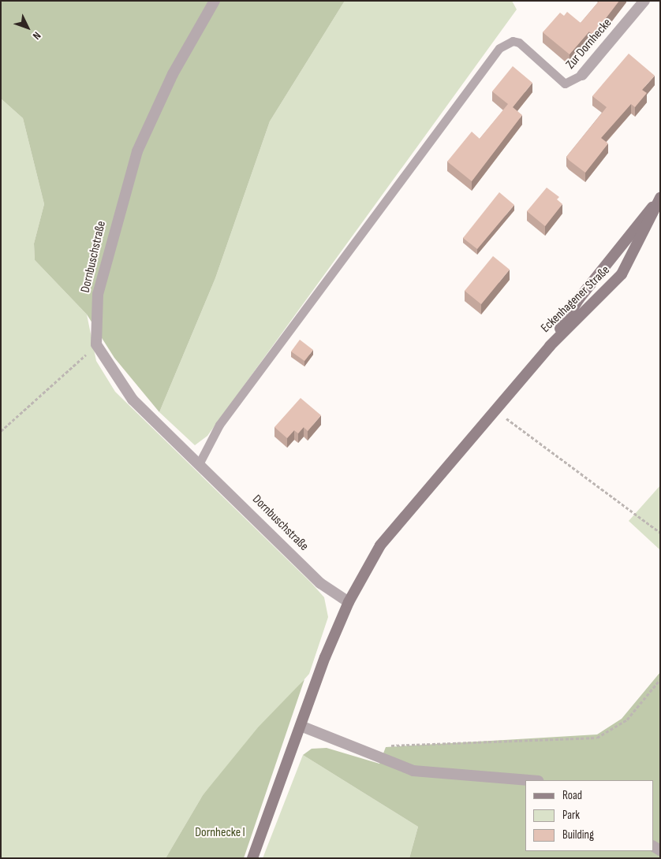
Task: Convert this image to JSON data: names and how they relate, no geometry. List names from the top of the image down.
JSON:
{
  "streets": {
    "main road": ["Eckenhagener Straße"],
    "street": ["Zur Dornhecke", "Dornbuschstraße"]
  },
  "crossings": [
    ["Zur Dornhecke", "Dornbuschstraße"]
  ],
  "parks": ["Dornhecke I"],
  "legend": ["Road", "Park", "Building"],
  "north": "bottom right"
}
